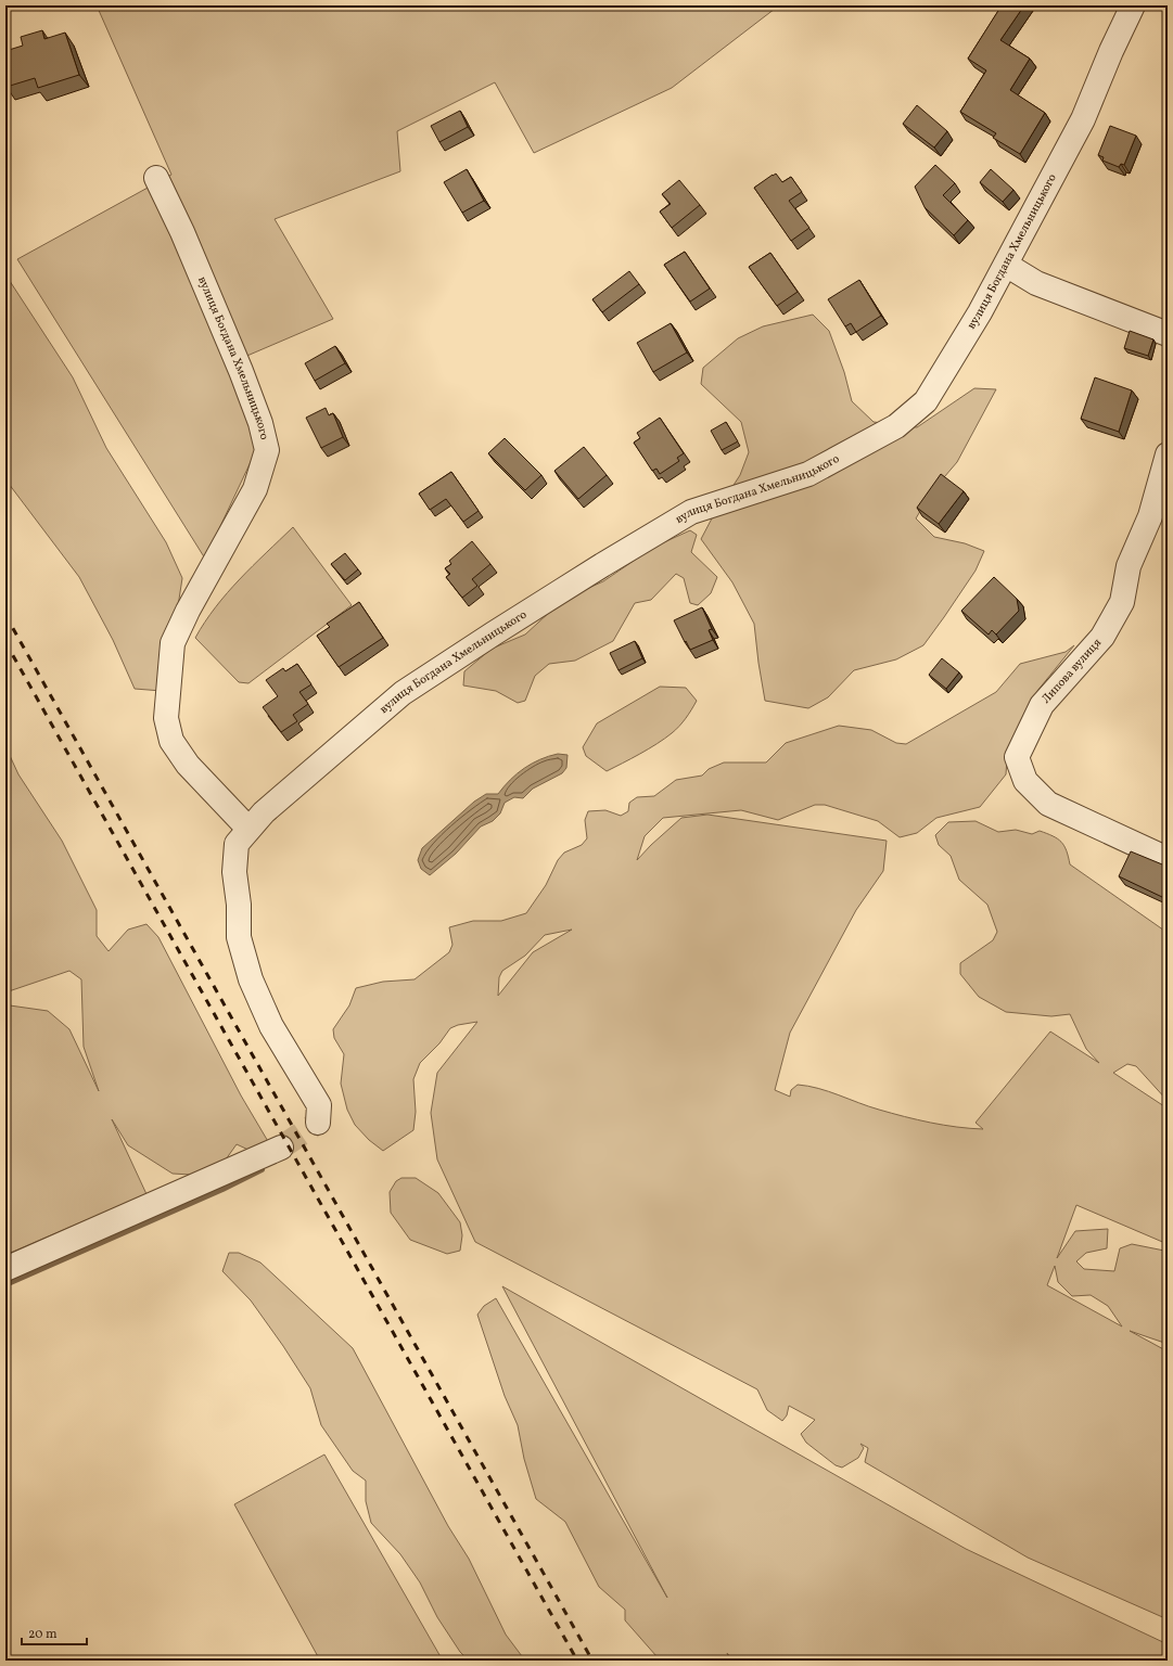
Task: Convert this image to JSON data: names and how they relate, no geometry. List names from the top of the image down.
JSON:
{
  "streets": {
    "street": ["вулиця Богдана Хмельницького", "Липова вулиця"]
  },
  "scale_bar": "20 m"
}
